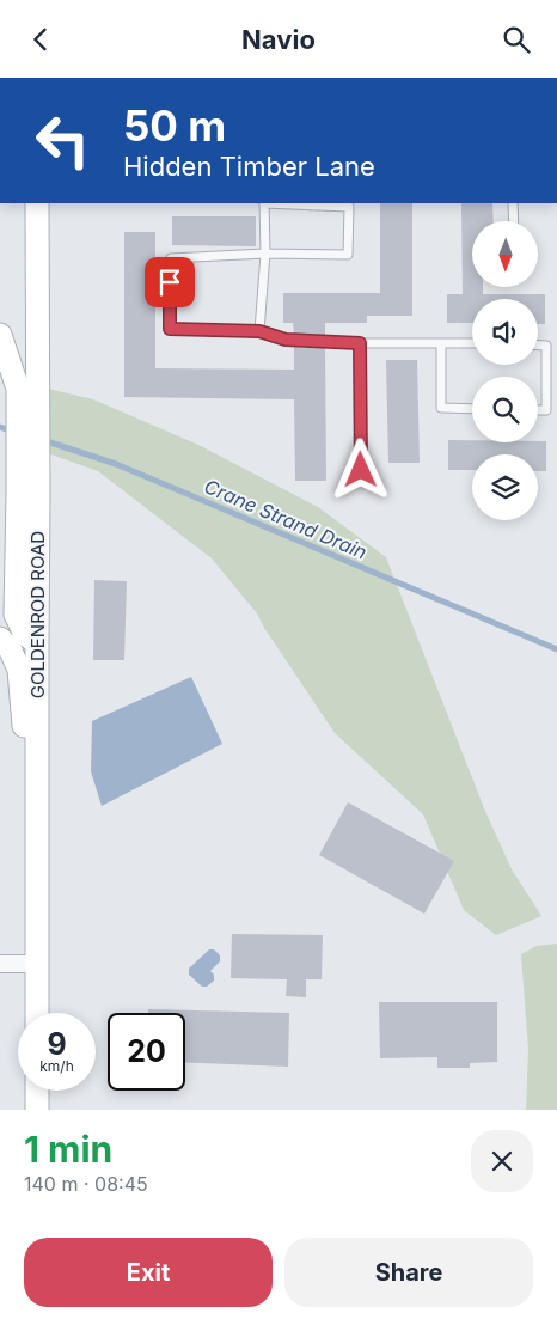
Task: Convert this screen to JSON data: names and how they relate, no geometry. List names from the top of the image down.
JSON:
{
  "streets": {
    "main road": ["GOLDENROD ROAD"]
  },
  "water": ["Crane Strand Drain"],
  "north": "bottom",
  "page": {
    "header": "Navio",
    "turn": ["50 m", "Hidden Timber Lane"],
    "speed": "9 km/h",
    "limit": "20",
    "heading": ["1 min", "140 m · 08:45"],
    "buttons": ["Exit", "Share"]
  }
}
